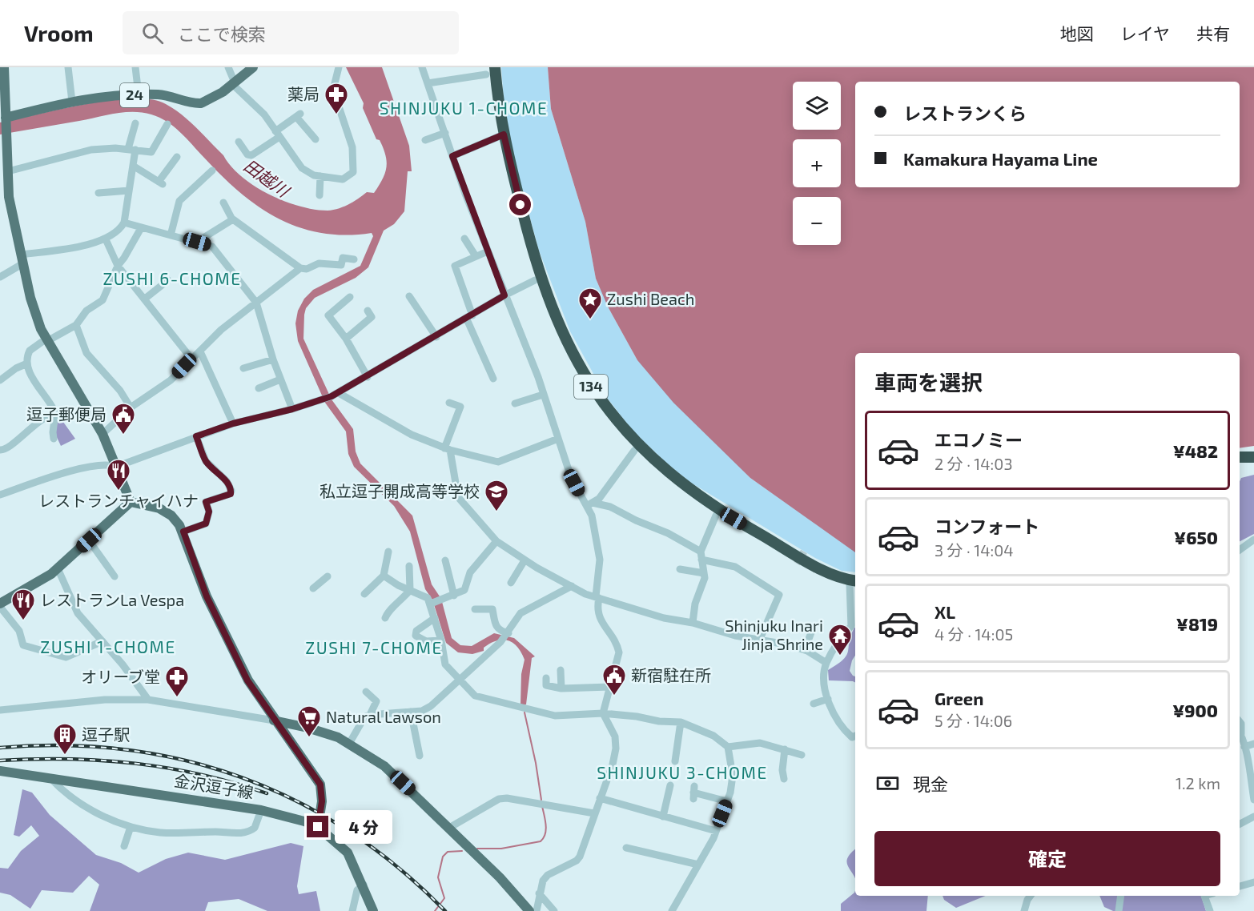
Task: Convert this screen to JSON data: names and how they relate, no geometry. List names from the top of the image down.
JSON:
{
  "streets": {
    "highway": ["134"],
    "main road": ["24", "金沢逗子線"]
  },
  "districts": [
    "SHINJUKU 1-CHOME",
    "ZUSHI 6-CHOME",
    "ZUSHI 1-CHOME",
    "ZUSHI 7-CHOME",
    "SHINJUKU 3-CHOME"
  ],
  "water": ["田越川"],
  "places": {
    "pharmacy": ["薬局", "オリーブ堂"],
    "place": ["Zushi Beach"],
    "public building": ["逗子郵便局", "新宿駐在所"],
    "restaurant": ["レストランチャイハナ", "レストランLa Vespa"],
    "school or university": ["私立逗子開成高等学校"],
    "temple": ["Shinjuku Inari Jinja Shrine"],
    "supermarket": ["Natural Lawson"],
    "building": ["逗子駅"]
  },
  "page": {
    "header": "Vroom",
    "search": "ここで検索",
    "nav": ["地図", "レイヤ", "共有"],
    "map_buttons": ["+", "−"],
    "banner": ["レストランくら", "Kamakura Hayama Line"],
    "heading": "車両を選択",
    "list": [
      {
        "name": "エコノミー",
        "note": "2 分 · 14:03",
        "value": "¥482"
      },
      {
        "name": "コンフォート",
        "note": "3 分 · 14:04",
        "value": "¥650"
      },
      {
        "name": "XL",
        "note": "4 分 · 14:05",
        "value": "¥819"
      },
      {
        "name": "Green",
        "note": "5 分 · 14:06",
        "value": "¥900"
      }
    ],
    "pay": ["現金", "1.2 km"],
    "bubble": "4 分",
    "buttons": "確定"
  }
}
